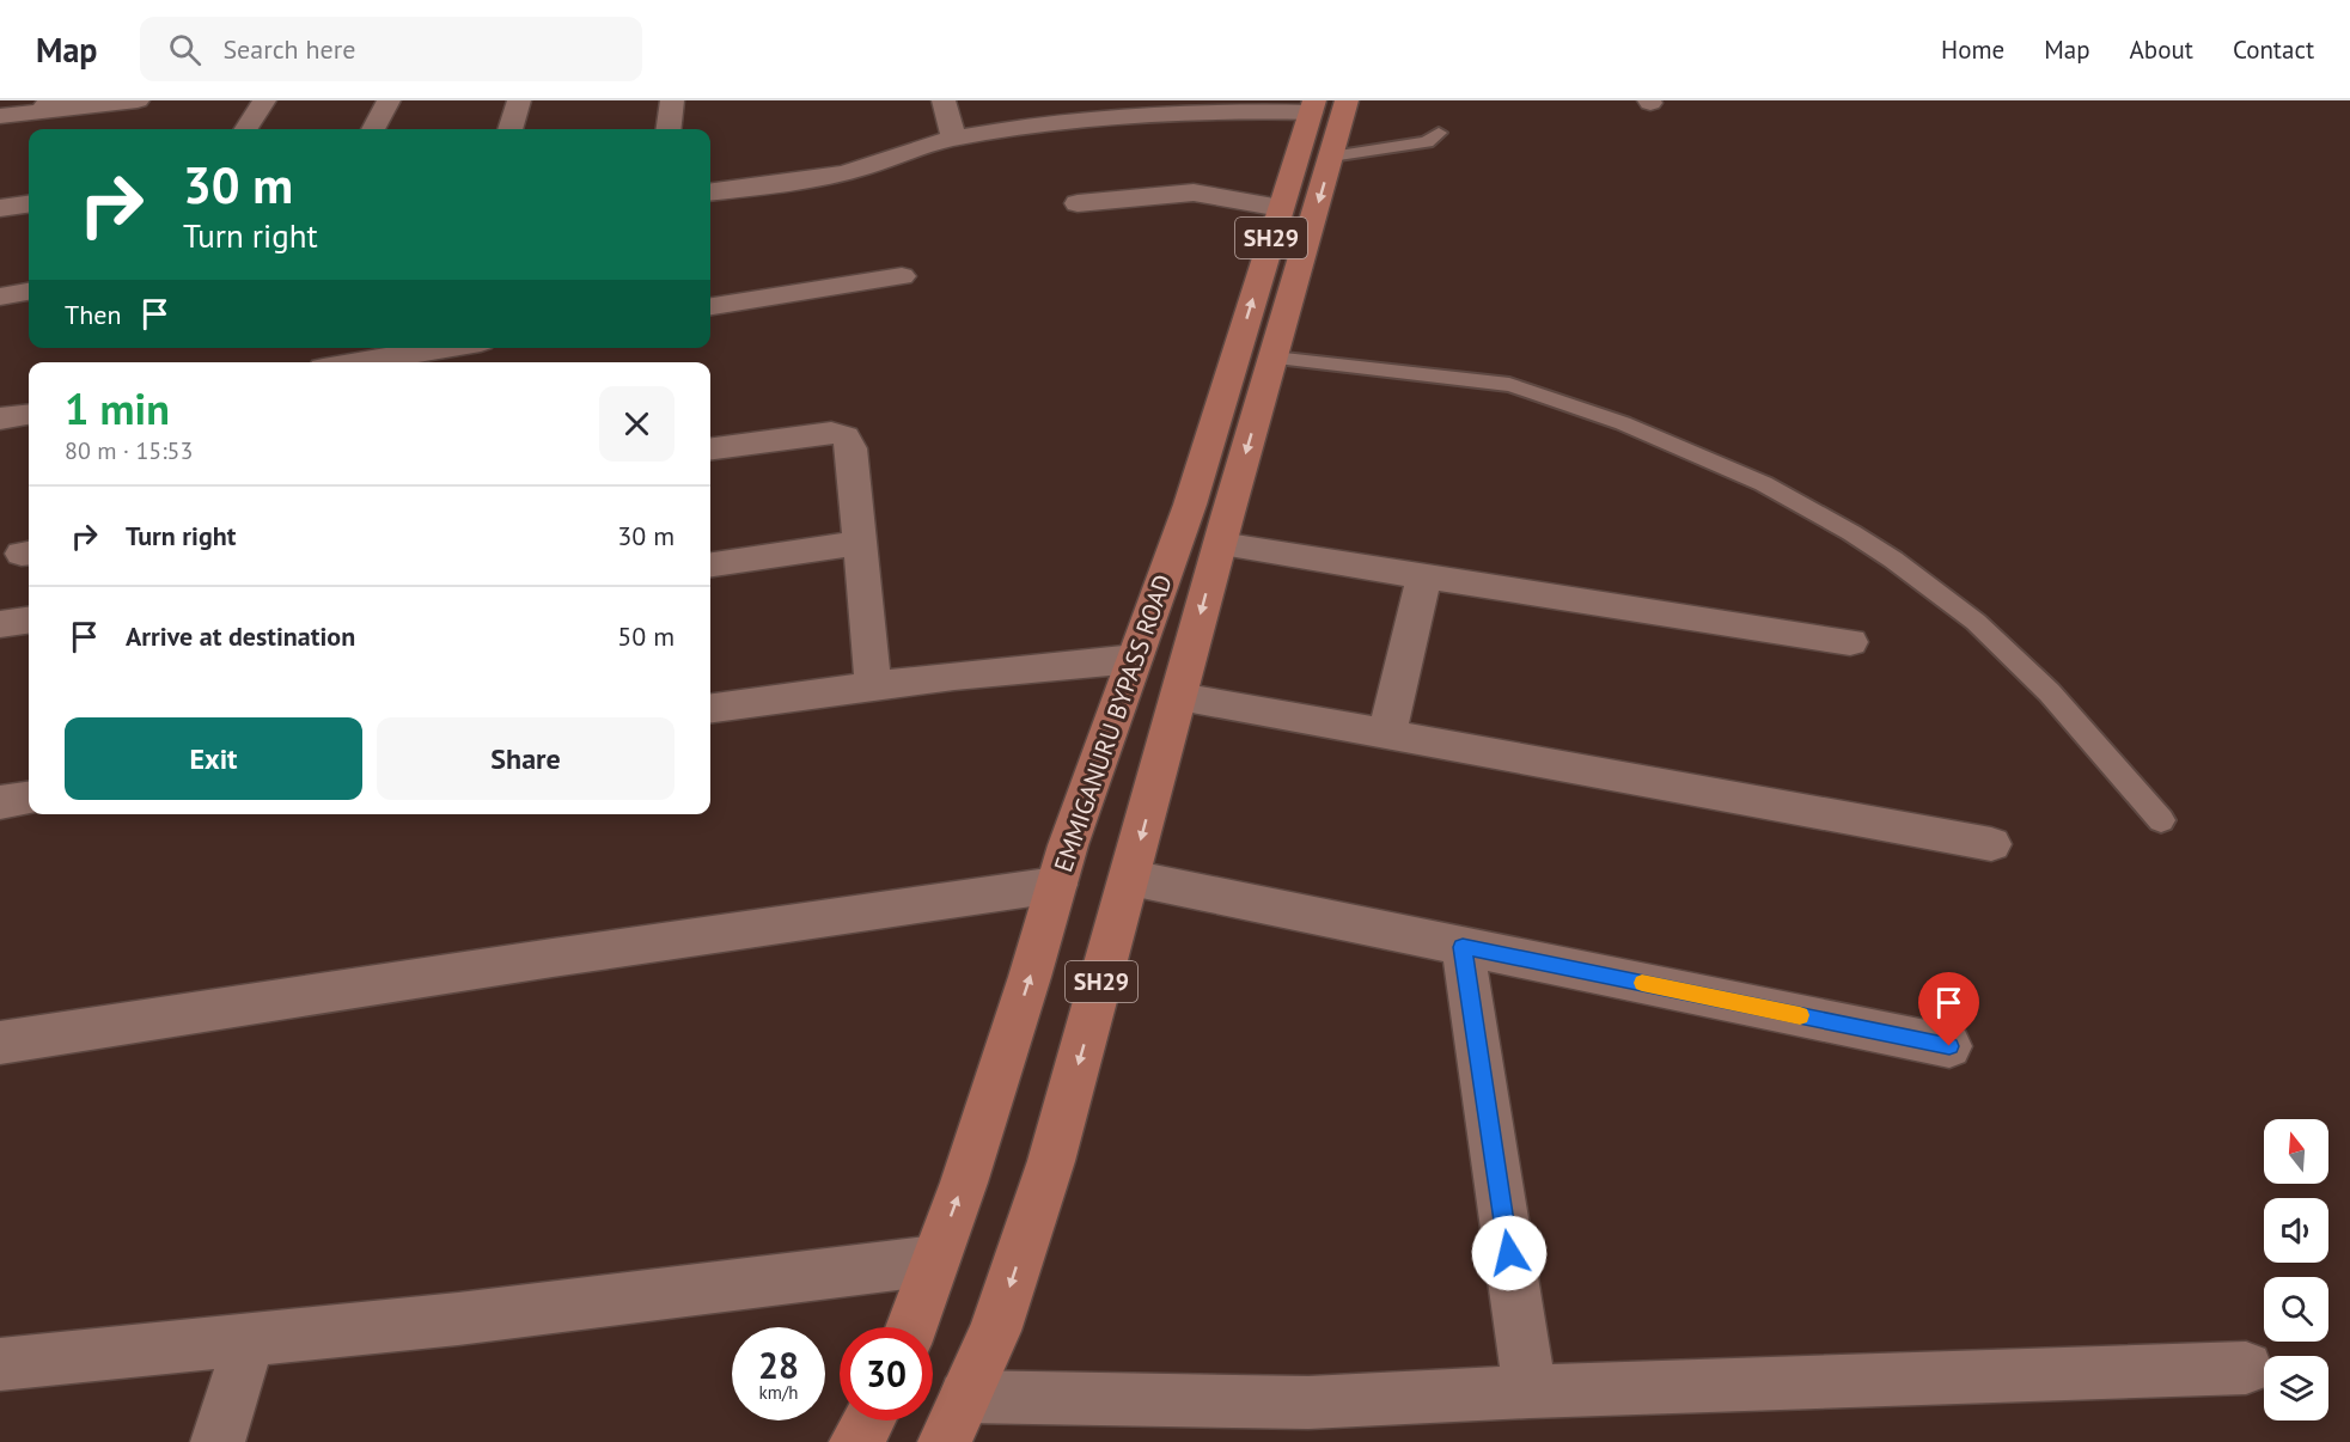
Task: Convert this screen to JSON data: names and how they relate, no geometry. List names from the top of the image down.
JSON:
{
  "streets": {
    "main road": ["SH29", "EMMIGANURU BYPASS ROAD"]
  },
  "crossings": [
    ["SH29", "EMMIGANURU BYPASS ROAD"]
  ],
  "north": "top",
  "page": {
    "header": "Map",
    "search": "Search here",
    "nav": [
      "Home",
      "Map",
      "About",
      "Contact"
    ],
    "turn": ["30 m", "Turn right"],
    "then": "Then",
    "heading": ["1 min", "80 m · 15:53"],
    "list": [
      {
        "name": "Turn right",
        "value": "30 m"
      },
      {
        "name": "Arrive at destination",
        "value": "50 m"
      }
    ],
    "buttons": ["Exit", "Share"],
    "speed": "28 km/h",
    "limit": "30"
  }
}
